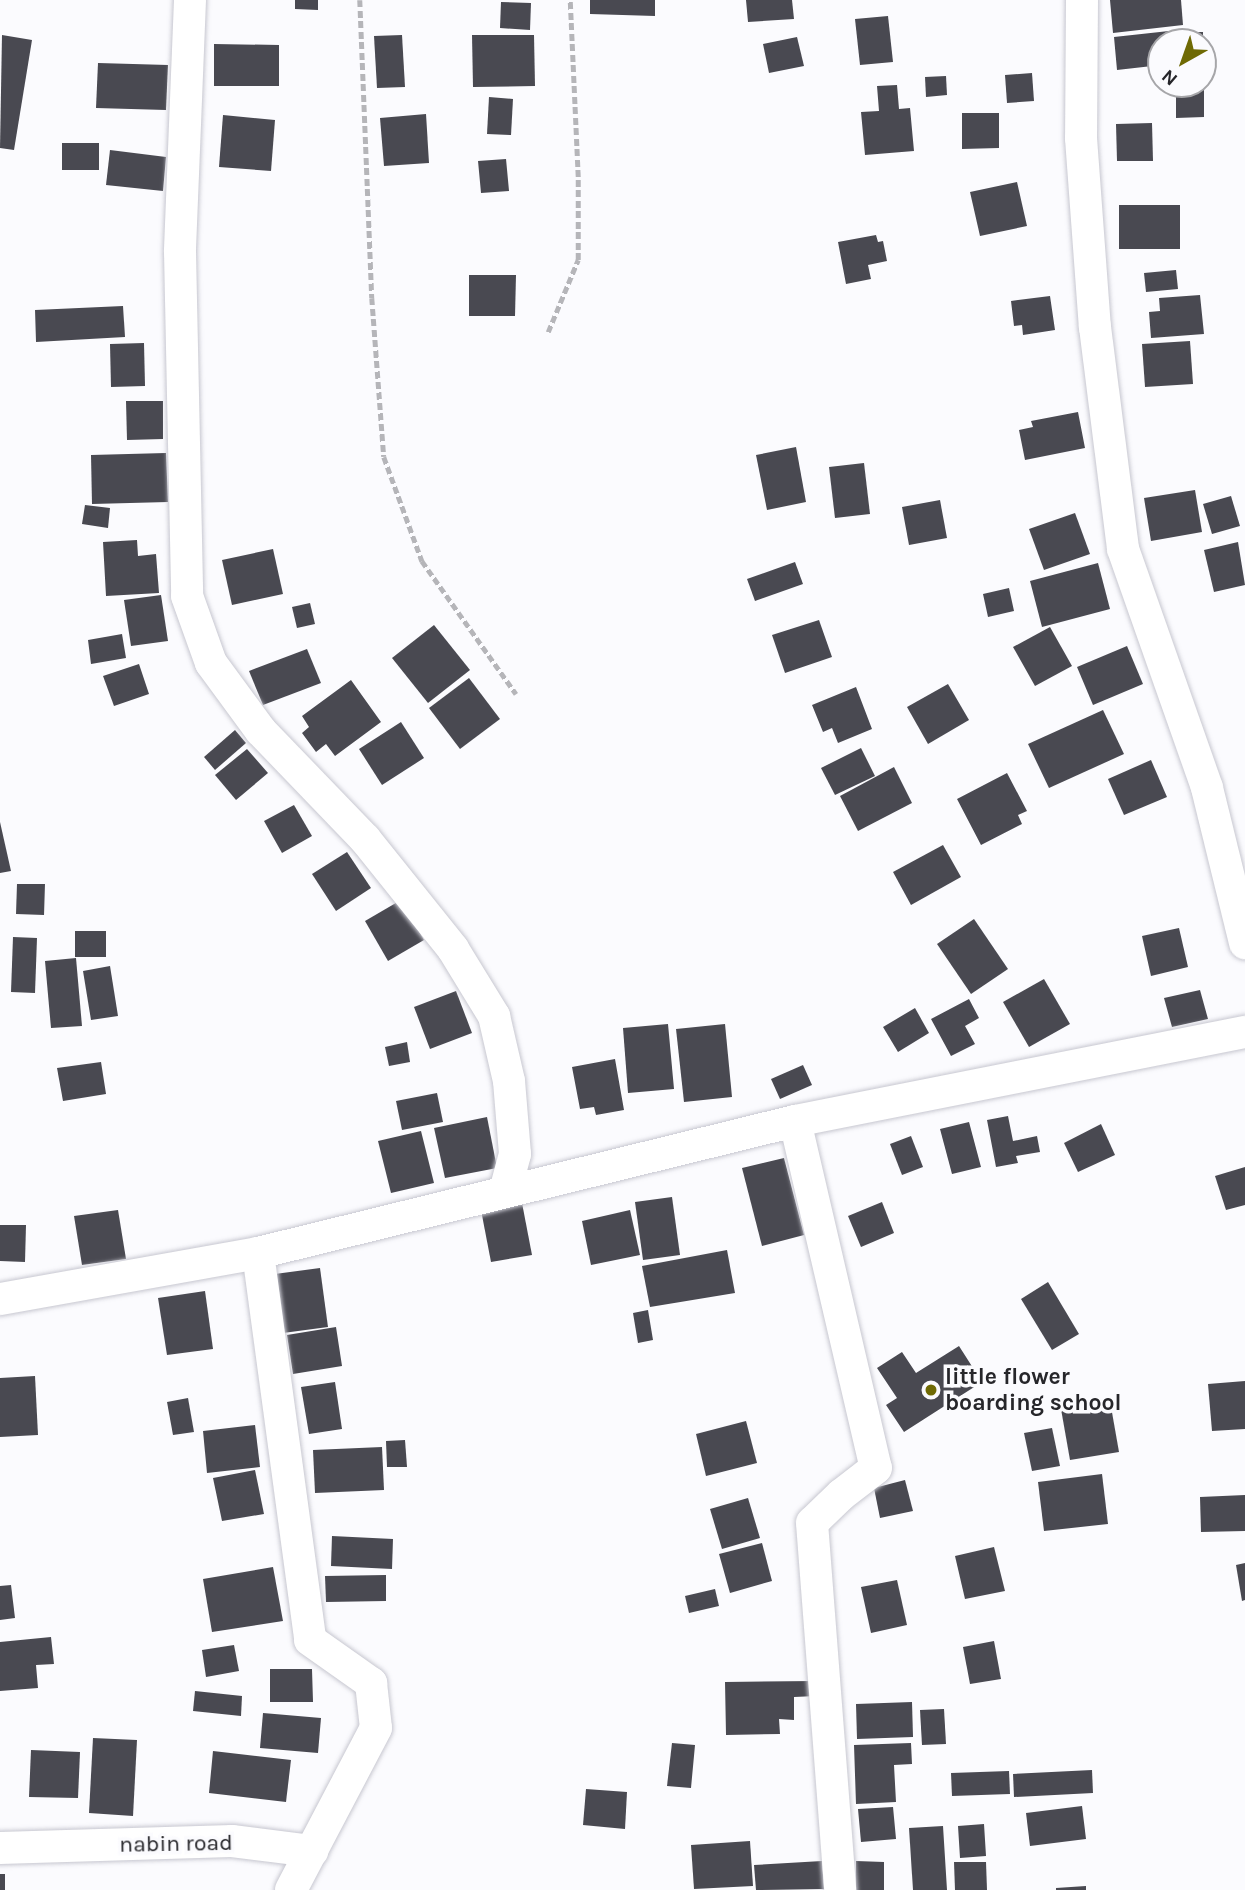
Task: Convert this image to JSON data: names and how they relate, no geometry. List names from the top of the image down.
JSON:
{
  "streets": {
    "street": ["nabin road"]
  },
  "places": ["little flower boarding school"],
  "north": "bottom left"
}
